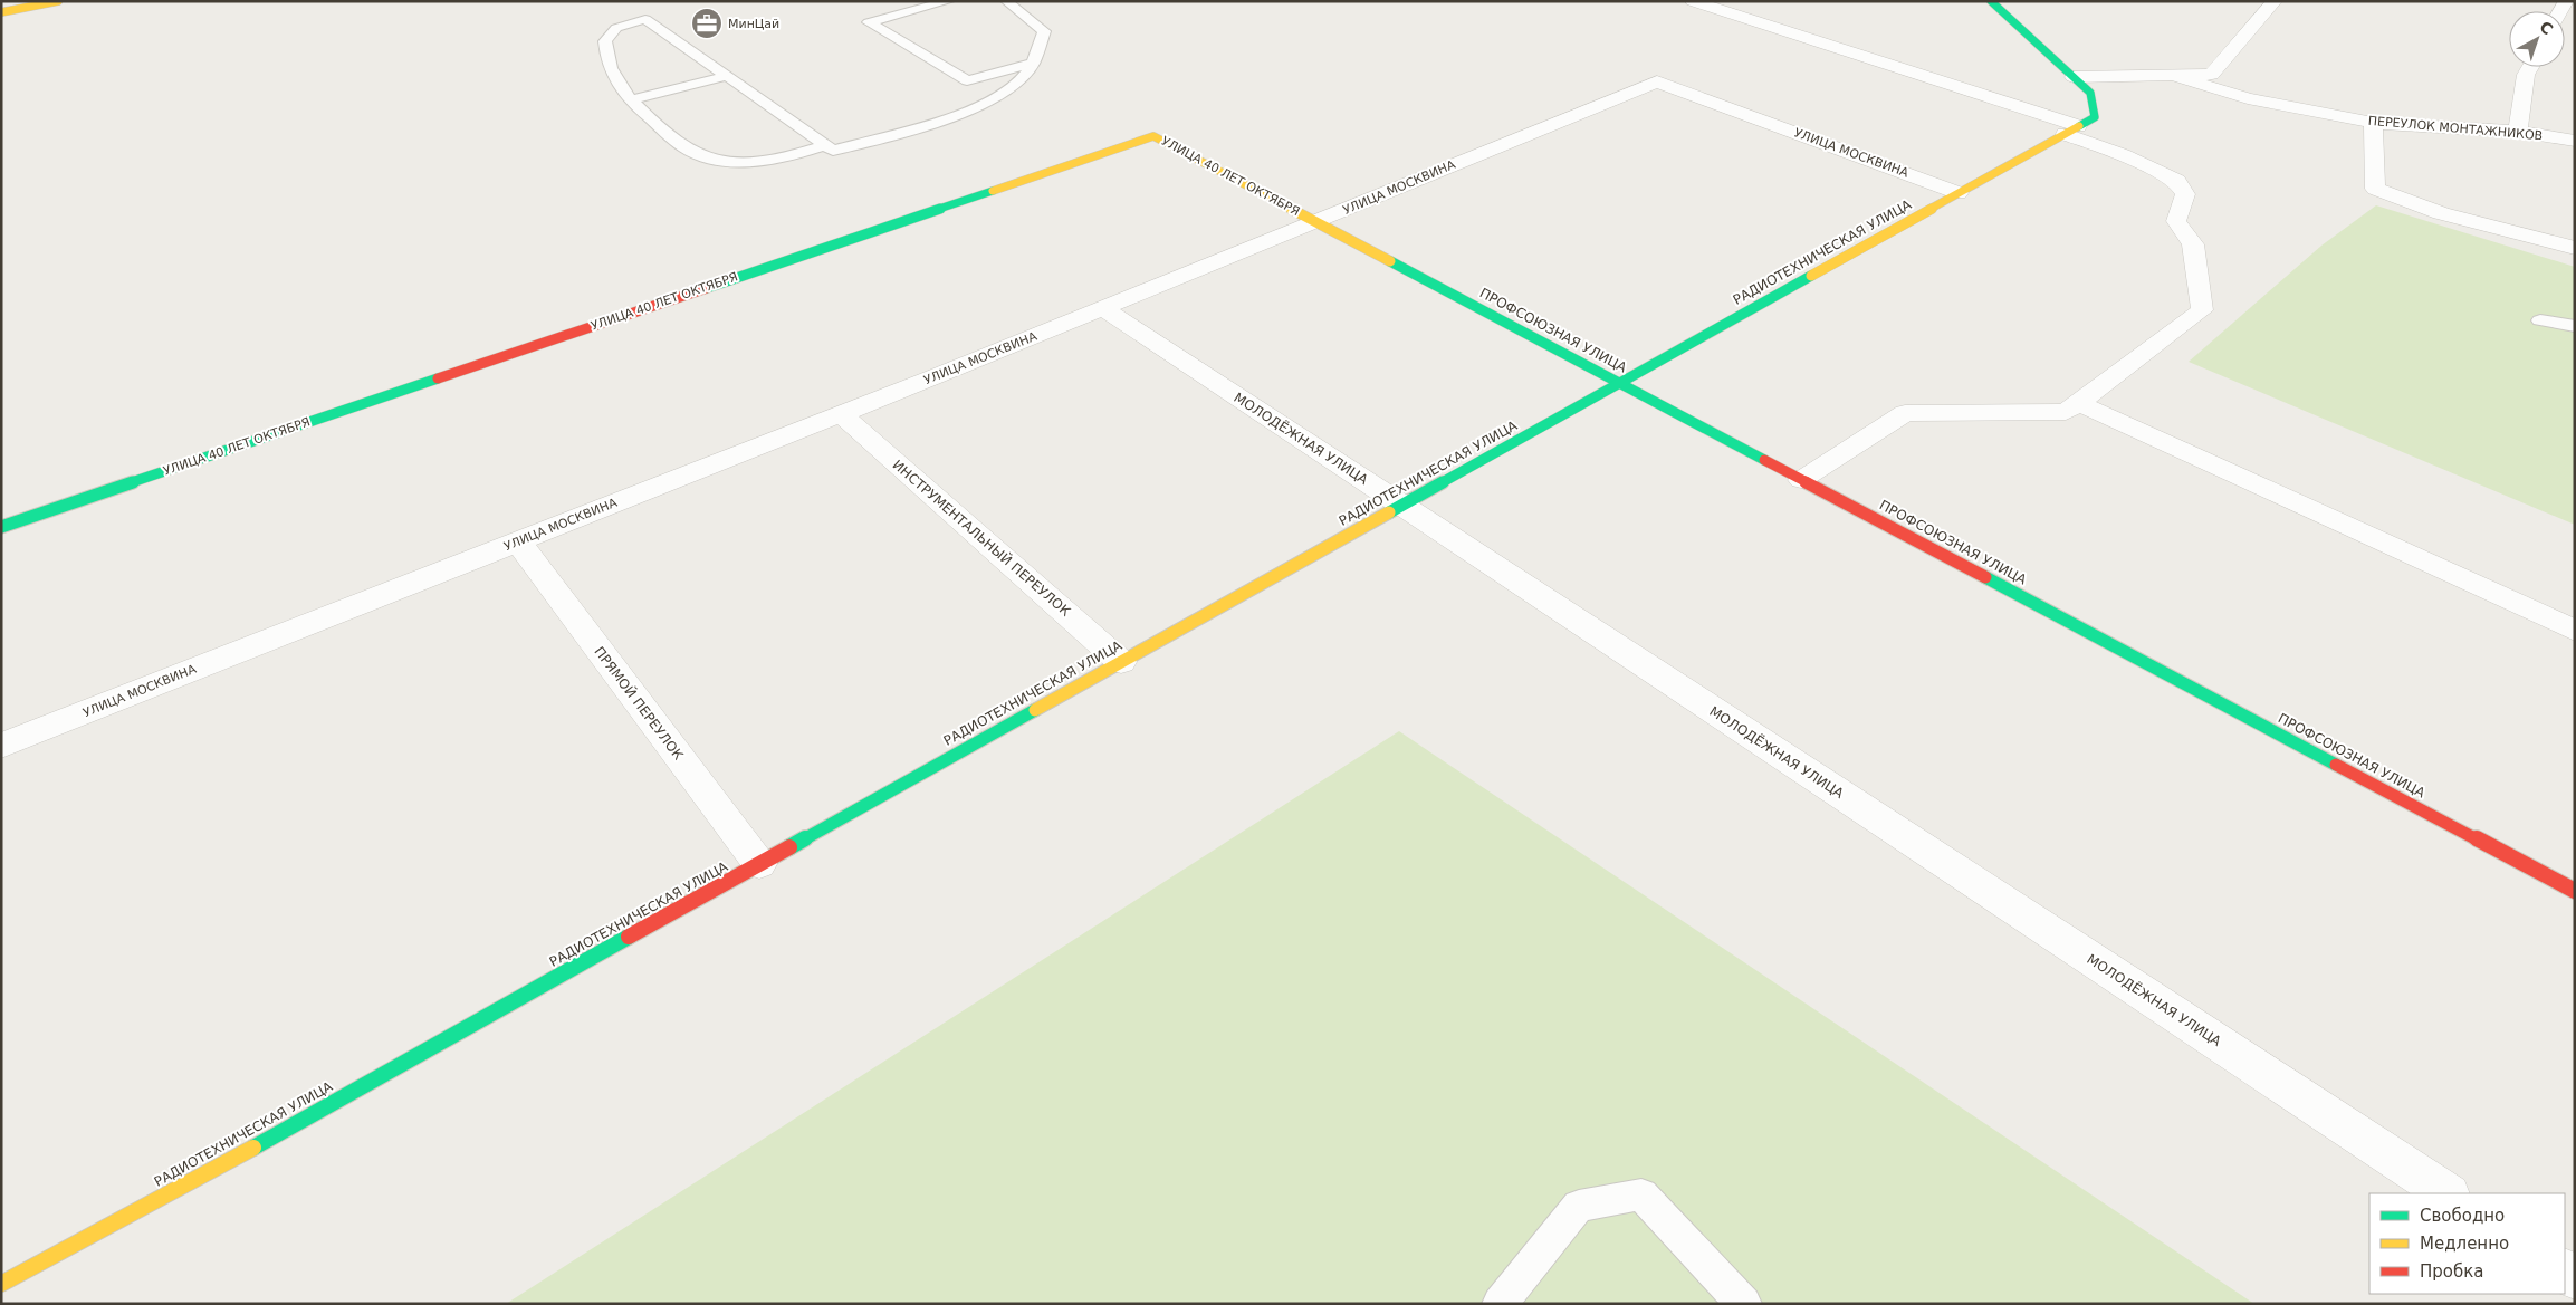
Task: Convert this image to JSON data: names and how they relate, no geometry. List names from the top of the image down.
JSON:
{
  "streets": {
    "street": [
      "ПЕРЕУЛОК МОНТАЖНИКОВ",
      "УЛИЦА МОСКВИНА",
      "УЛИЦА 40 ЛЕТ ОКТЯБРЯ",
      "РАДИОТЕХНИЧЕСКАЯ УЛИЦА",
      "ПРОФСОЮЗНАЯ УЛИЦА",
      "МОЛОДЁЖНАЯ УЛИЦА",
      "ИНСТРУМЕНТАЛЬНЫЙ ПЕРЕУЛОК",
      "ПРЯМОЙ ПЕРЕУЛОК"
    ]
  },
  "crossings": [
    ["УЛИЦА МОСКВИНА", "УЛИЦА 40 ЛЕТ ОКТЯБРЯ"],
    ["УЛИЦА МОСКВИНА", "РАДИОТЕХНИЧЕСКАЯ УЛИЦА"],
    ["УЛИЦА МОСКВИНА", "ПРОФСОЮЗНАЯ УЛИЦА"],
    ["УЛИЦА МОСКВИНА", "МОЛОДЁЖНАЯ УЛИЦА"],
    ["УЛИЦА МОСКВИНА", "ИНСТРУМЕНТАЛЬНЫЙ ПЕРЕУЛОК"],
    ["УЛИЦА МОСКВИНА", "ПРЯМОЙ ПЕРЕУЛОК"],
    ["УЛИЦА 40 ЛЕТ ОКТЯБРЯ", "ПРОФСОЮЗНАЯ УЛИЦА"],
    ["РАДИОТЕХНИЧЕСКАЯ УЛИЦА", "ПРОФСОЮЗНАЯ УЛИЦА"],
    ["РАДИОТЕХНИЧЕСКАЯ УЛИЦА", "МОЛОДЁЖНАЯ УЛИЦА"],
    ["РАДИОТЕХНИЧЕСКАЯ УЛИЦА", "ИНСТРУМЕНТАЛЬНЫЙ ПЕРЕУЛОК"],
    ["РАДИОТЕХНИЧЕСКАЯ УЛИЦА", "ПРЯМОЙ ПЕРЕУЛОК"]
  ],
  "places": {
    "office": ["МинЦай"]
  },
  "legend": ["Свободно", "Медленно", "Пробка"],
  "north": "top right"
}
